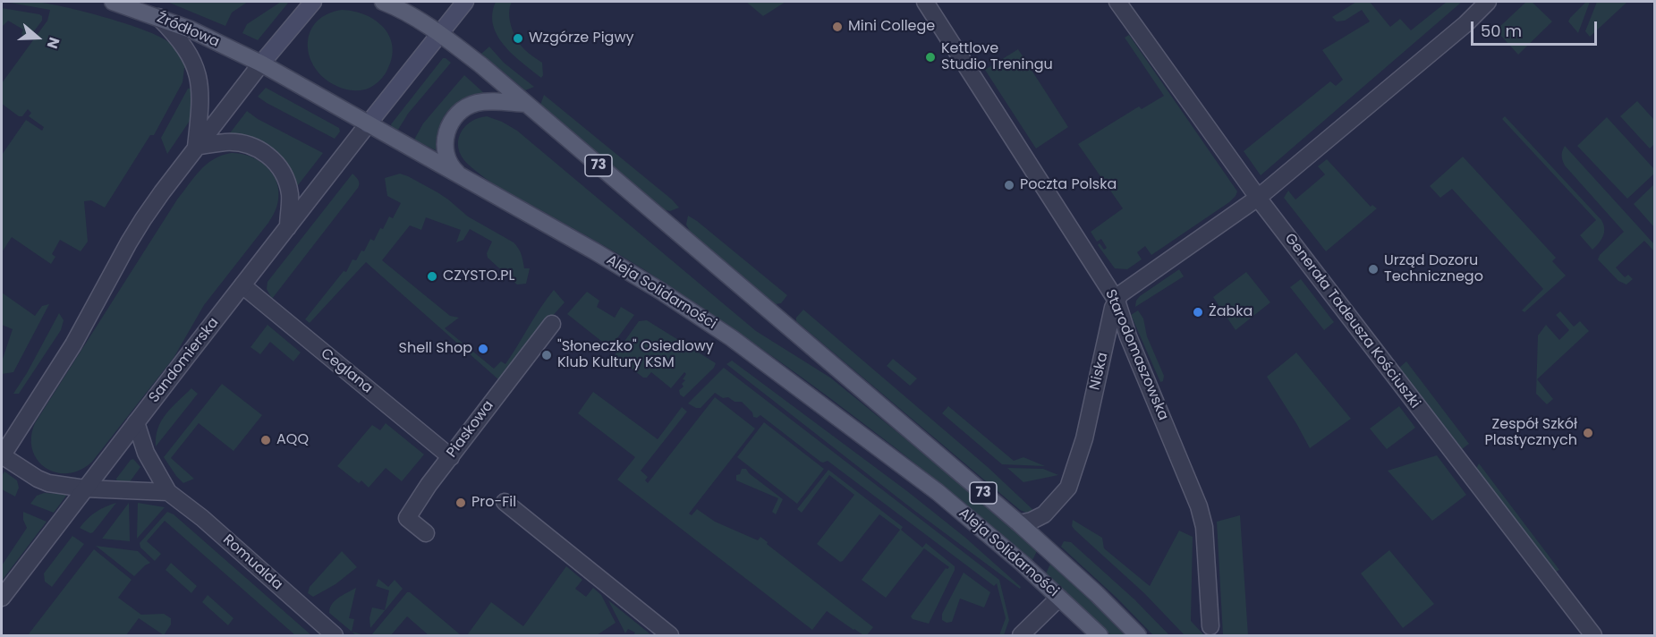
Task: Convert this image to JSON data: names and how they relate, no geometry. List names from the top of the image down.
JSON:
{
  "streets": {
    "main road": ["Źródłowa", "73", "Aleja Solidarności"],
    "street": [
      "Generała Tadeusza Kościuszki",
      "Starodomaszowska",
      "Sandomierska",
      "Ceglana",
      "Niska",
      "Piaskowa",
      "Romualda"
    ]
  },
  "crossings": [
    ["Źródłowa", "Aleja Solidarności"],
    ["73", "Aleja Solidarności"],
    ["Aleja Solidarności", "Sandomierska"],
    ["Aleja Solidarności", "Niska"],
    ["Starodomaszowska", "Niska"],
    ["Sandomierska", "Ceglana"],
    ["Sandomierska", "Romualda"],
    ["Ceglana", "Piaskowa"]
  ],
  "places": [
    "Mini College",
    "Wzgórze Pigwy",
    "Kettlove Studio Treningu",
    "Poczta Polska",
    "Urząd Dozoru Technicznego",
    "CZYSTO.PL",
    "Żabka",
    "Shell Shop",
    "\"Słoneczko\" Osiedlowy Klub Kultury KSM",
    "Zespół Szkół Plastycznych",
    "AQQ",
    "Pro-Fil"
  ],
  "scale_bar": "50 m",
  "north": "right"
}
